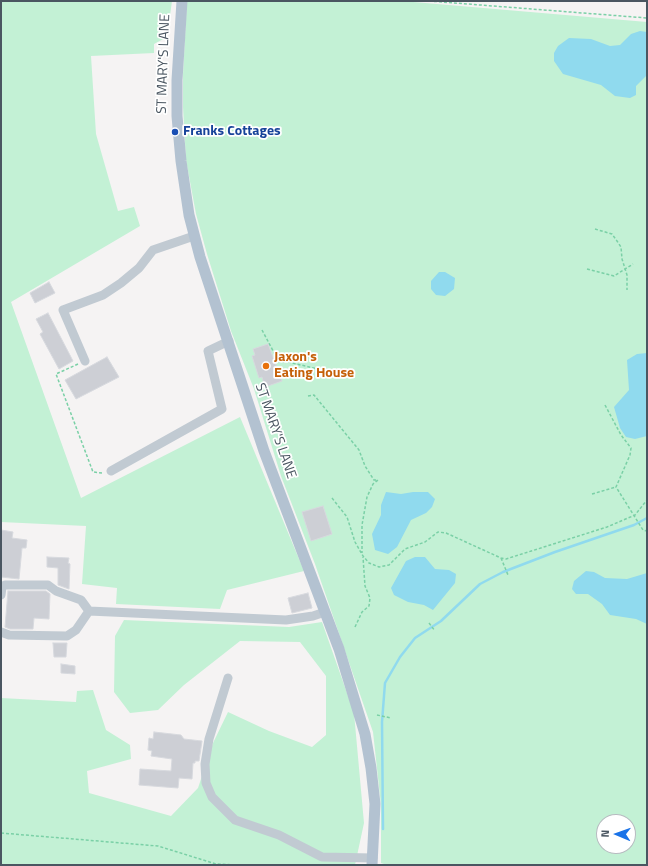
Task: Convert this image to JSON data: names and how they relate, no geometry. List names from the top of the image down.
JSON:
{
  "streets": {
    "main road": ["ST MARY'S LANE"]
  },
  "places": ["Franks Cottages", "Jaxon's Eating House"],
  "north": "left"
}
